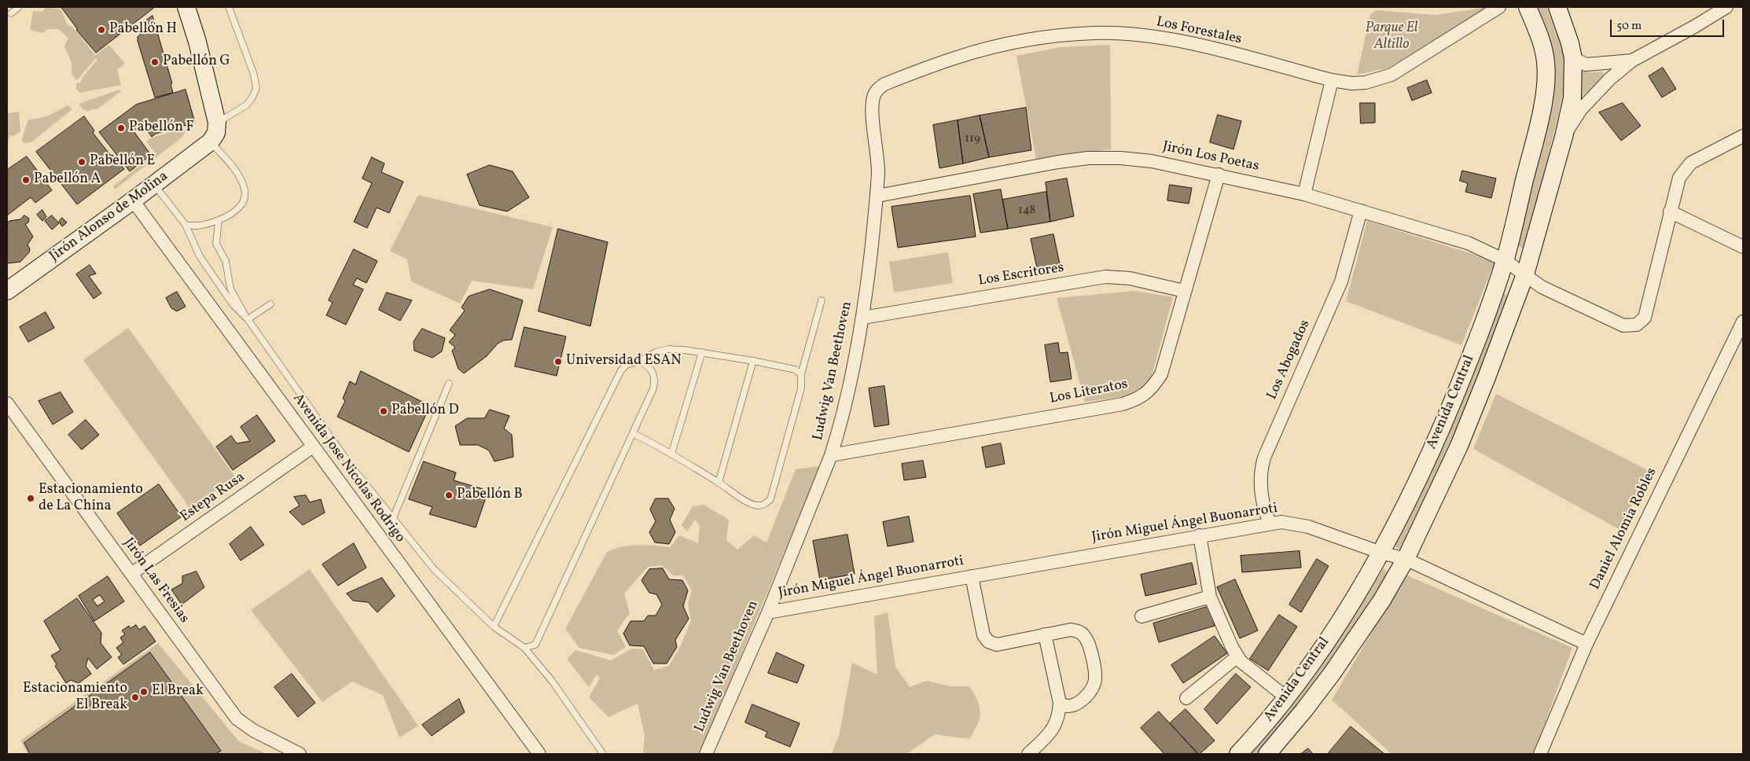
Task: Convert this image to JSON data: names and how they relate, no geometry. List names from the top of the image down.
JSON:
{
  "streets": {
    "street": [
      "Los Forestales",
      "Jirón Los Poetas",
      "Jirón Alonso de Molina",
      "Los Escritores",
      "Los Abogados",
      "Ludwig Van Beethoven",
      "Los Literatos",
      "Avenida Central",
      "Avenida Jose Nicolas Rodrigo",
      "Estepa Rusa",
      "Jirón Miguel Ángel Buonarroti",
      "Daniel Alomia Robles",
      "Jirón Las Fresias"
    ]
  },
  "crossings": [
    ["Los Forestales", "Ludwig Van Beethoven"],
    ["Jirón Los Poetas", "Los Abogados"],
    ["Jirón Los Poetas", "Ludwig Van Beethoven"],
    ["Jirón Los Poetas", "Los Literatos"],
    ["Jirón Los Poetas", "Avenida Central"],
    ["Jirón Alonso de Molina", "Avenida Jose Nicolas Rodrigo"],
    ["Los Escritores", "Ludwig Van Beethoven"],
    ["Los Escritores", "Los Literatos"],
    ["Los Abogados", "Jirón Miguel Ángel Buonarroti"],
    ["Ludwig Van Beethoven", "Los Literatos"],
    ["Ludwig Van Beethoven", "Jirón Miguel Ángel Buonarroti"],
    ["Avenida Central", "Jirón Miguel Ángel Buonarroti"],
    ["Avenida Jose Nicolas Rodrigo", "Estepa Rusa"],
    ["Estepa Rusa", "Jirón Las Fresias"],
    ["Jirón Miguel Ángel Buonarroti", "Daniel Alomia Robles"]
  ],
  "parks": ["Parque El Altillo"],
  "places": [
    "Pabellón H",
    "Pabellón G",
    "Pabellón F",
    "Pabellón E",
    "Pabellón A",
    "Universidad ESAN",
    "Pabellón D",
    "Pabellón B",
    "Estacionamiento de La China",
    "El Break",
    "Estacionamiento El Break"
  ],
  "house_numbers": ["119", "148"],
  "scale_bar": "50 m"
}
